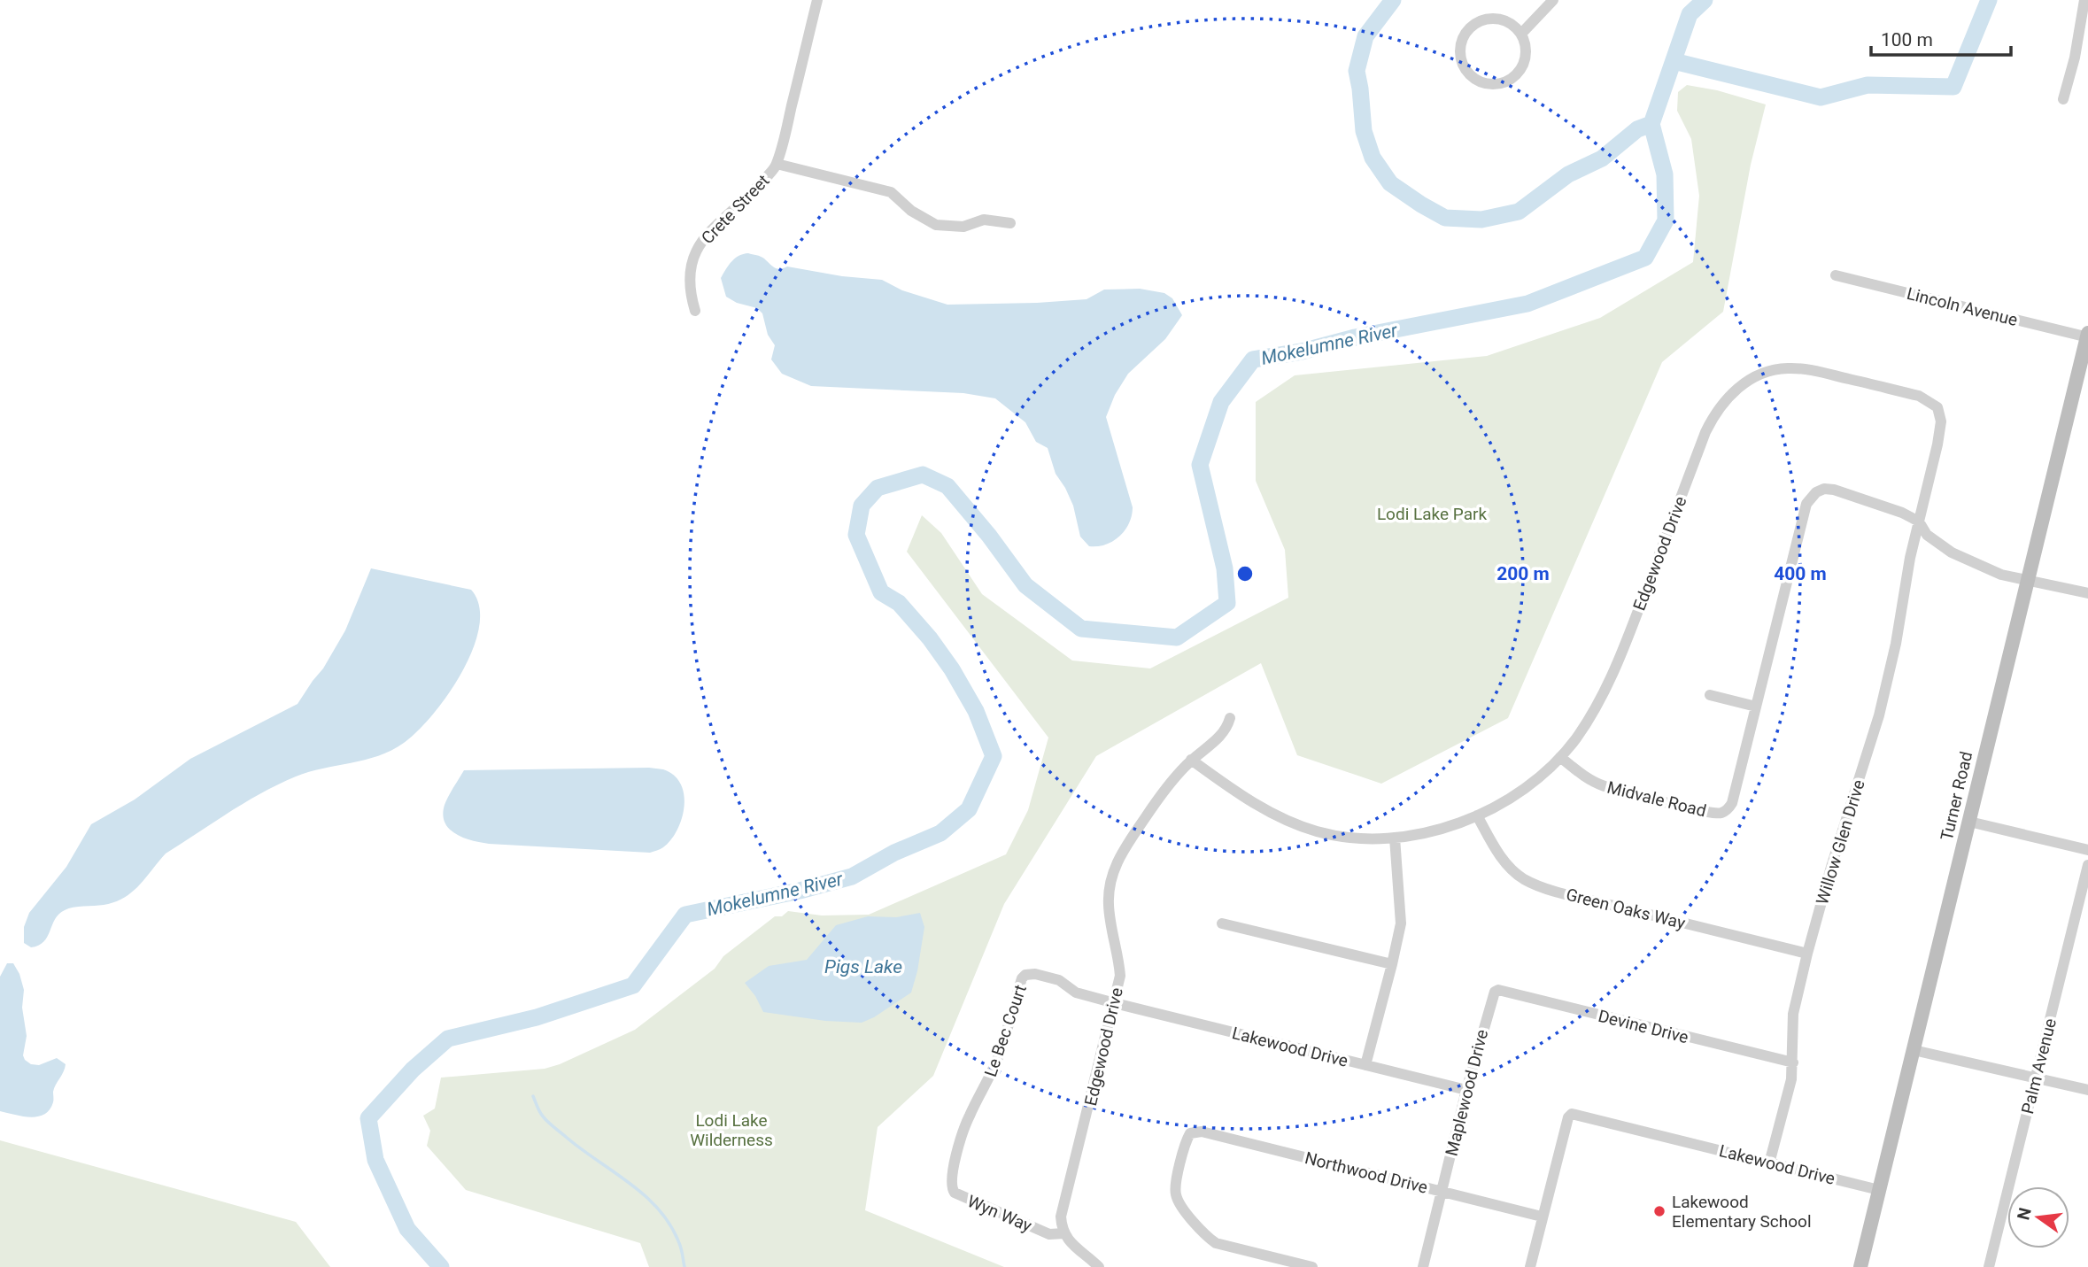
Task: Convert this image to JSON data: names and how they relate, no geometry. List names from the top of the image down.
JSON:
{
  "streets": {
    "main road": ["Turner Road"],
    "street": [
      "Crete Street",
      "Lincoln Avenue",
      "Edgewood Drive",
      "Midvale Road",
      "Willow Glen Drive",
      "Green Oaks Way",
      "Devine Drive",
      "Le Bec Court",
      "Lakewood Drive",
      "Palm Avenue",
      "Maplewood Drive",
      "Northwood Drive",
      "Wyn Way"
    ]
  },
  "crossings": [
    ["Lincoln Avenue", "Turner Road"],
    ["Edgewood Drive", "Midvale Road"],
    ["Edgewood Drive", "Willow Glen Drive"],
    ["Edgewood Drive", "Green Oaks Way"],
    ["Edgewood Drive", "Le Bec Court"],
    ["Edgewood Drive", "Lakewood Drive"],
    ["Edgewood Drive", "Wyn Way"],
    ["Turner Road", "Lakewood Drive"],
    ["Midvale Road", "Willow Glen Drive"],
    ["Willow Glen Drive", "Green Oaks Way"],
    ["Willow Glen Drive", "Devine Drive"],
    ["Willow Glen Drive", "Lakewood Drive"],
    ["Devine Drive", "Maplewood Drive"],
    ["Le Bec Court", "Lakewood Drive"],
    ["Le Bec Court", "Wyn Way"],
    ["Lakewood Drive", "Maplewood Drive"],
    ["Lakewood Drive", "Northwood Drive"],
    ["Maplewood Drive", "Northwood Drive"]
  ],
  "water": ["Mokelumne River", "Pigs Lake"],
  "parks": ["Lodi Lake Park", "Lodi Lake Wilderness"],
  "places": ["Lakewood Elementary School"],
  "scale_bar": "100 m",
  "north": "left",
  "rings": ["200 m", "400 m"]
}
